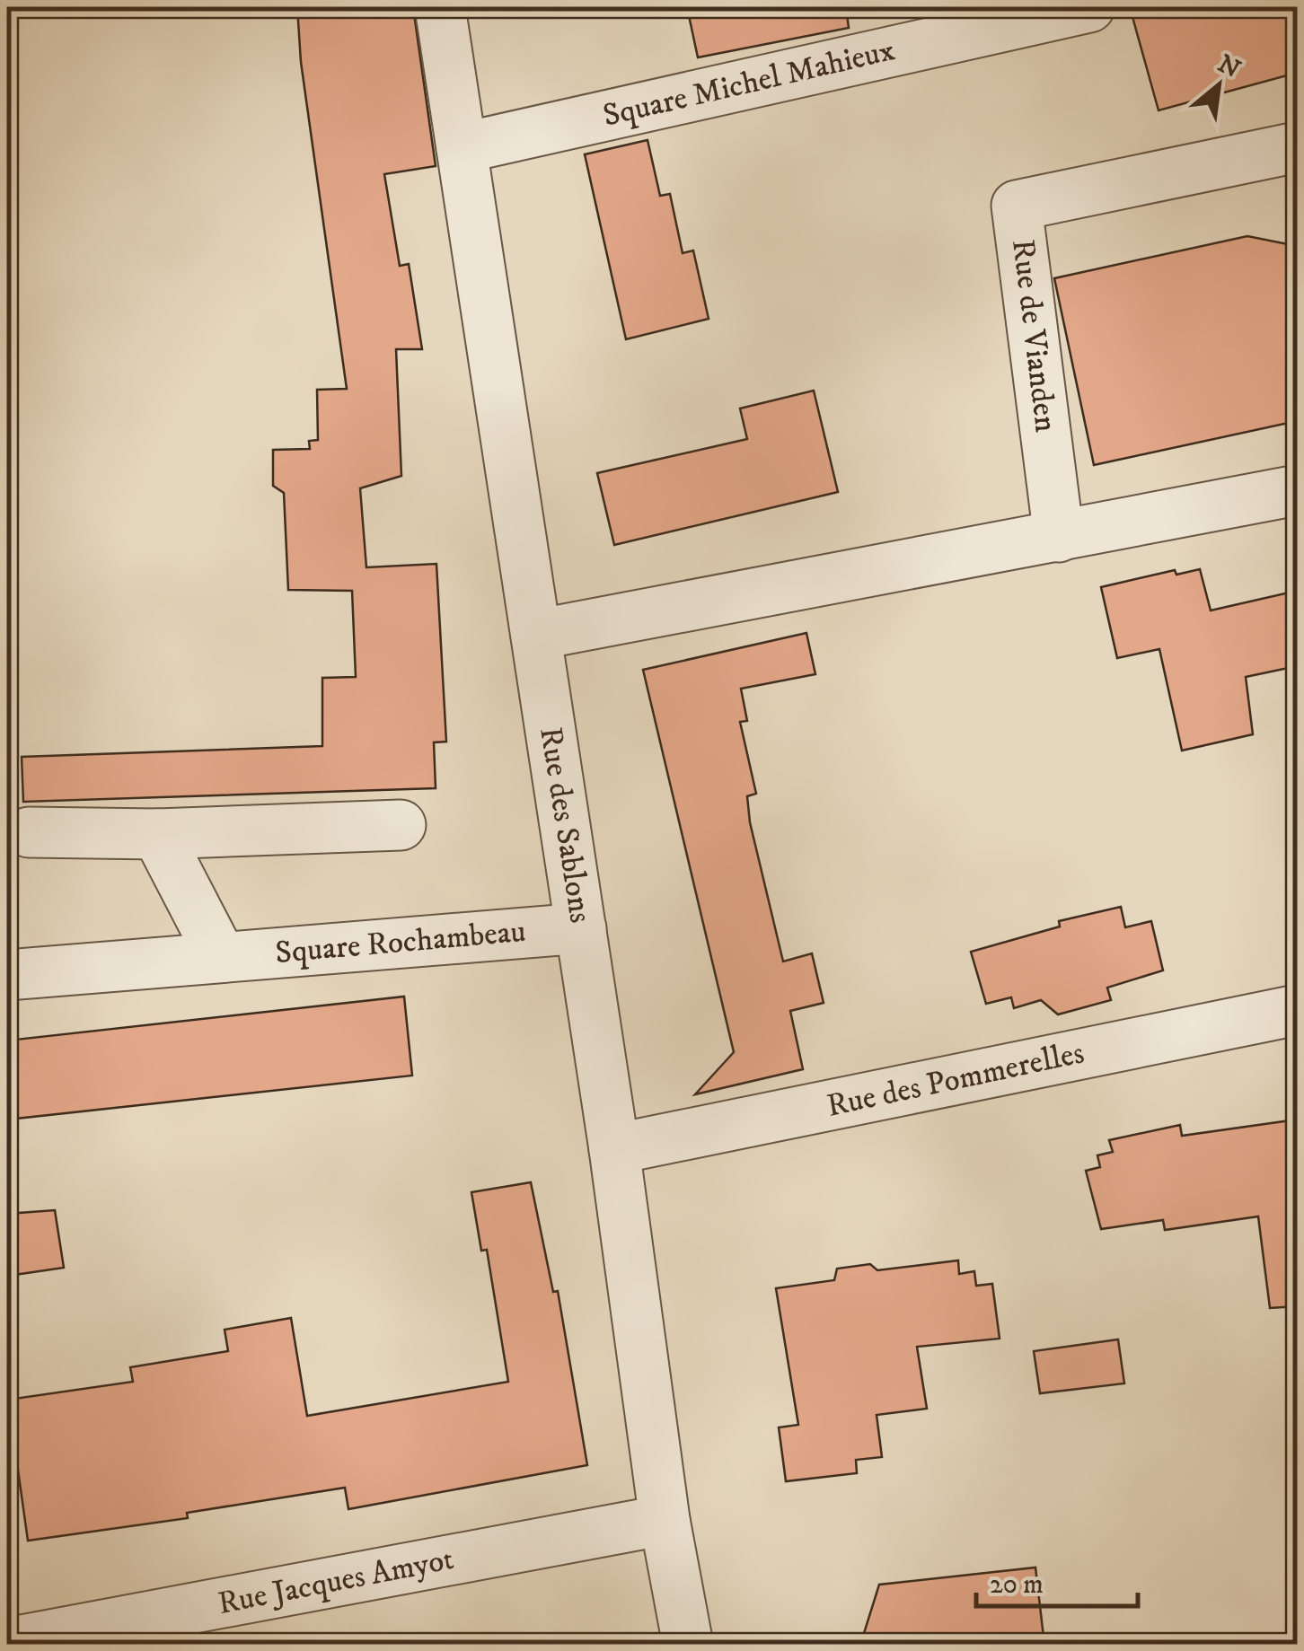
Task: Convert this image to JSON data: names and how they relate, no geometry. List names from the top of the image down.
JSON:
{
  "streets": {
    "street": [
      "Square Michel Mahieux",
      "Rue de Vianden",
      "Rue des Sablons",
      "Square Rochambeau",
      "Rue des Pommerelles",
      "Rue Jacques Amyot"
    ]
  },
  "crossings": [
    ["Square Michel Mahieux", "Rue des Sablons"],
    ["Rue des Sablons", "Square Rochambeau"],
    ["Rue des Sablons", "Rue des Pommerelles"],
    ["Rue des Sablons", "Rue Jacques Amyot"]
  ],
  "scale_bar": "20 m",
  "north": "top right"
}
